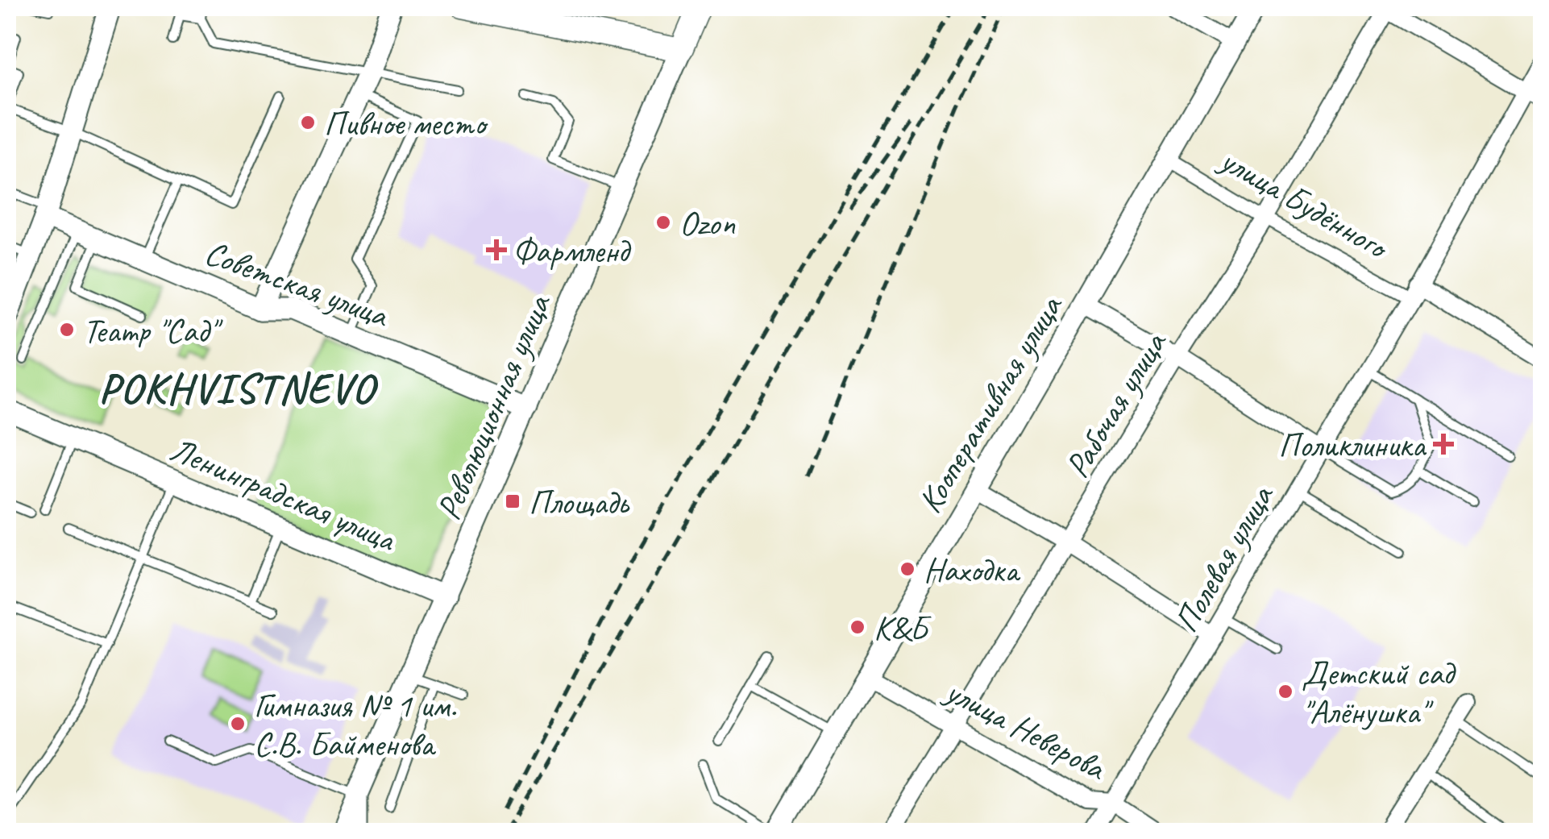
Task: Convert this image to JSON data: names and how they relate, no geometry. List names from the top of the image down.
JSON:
{
  "streets": {
    "main road": ["Революционная улица"],
    "street": [
      "улица Будённого",
      "Советская улица",
      "Кооперативная улица",
      "Рабочая улица",
      "Ленинградская улица",
      "Полевая улица",
      "улица Неверова"
    ]
  },
  "crossings": [
    ["улица Будённого", "Кооперативная улица"],
    ["улица Будённого", "Рабочая улица"],
    ["улица Будённого", "Полевая улица"],
    ["Советская улица", "Революционная улица"],
    ["Кооперативная улица", "улица Неверова"],
    ["Рабочая улица", "улица Неверова"],
    ["Революционная улица", "Ленинградская улица"],
    ["Полевая улица", "улица Неверова"]
  ],
  "districts": ["POKHVISTNEVO"],
  "places": {
    "other": [
      "Пивное место",
      "Ozon",
      "Театр \"Сад\"",
      "Находка",
      "К&Б",
      "Детский сад \"Алёнушка\"",
      "Гимназия № 1 им. С.В. Байменова"
    ],
    "health": ["Фармленд", "Поликлиника"],
    "transit": ["Площадь"]
  }
}
